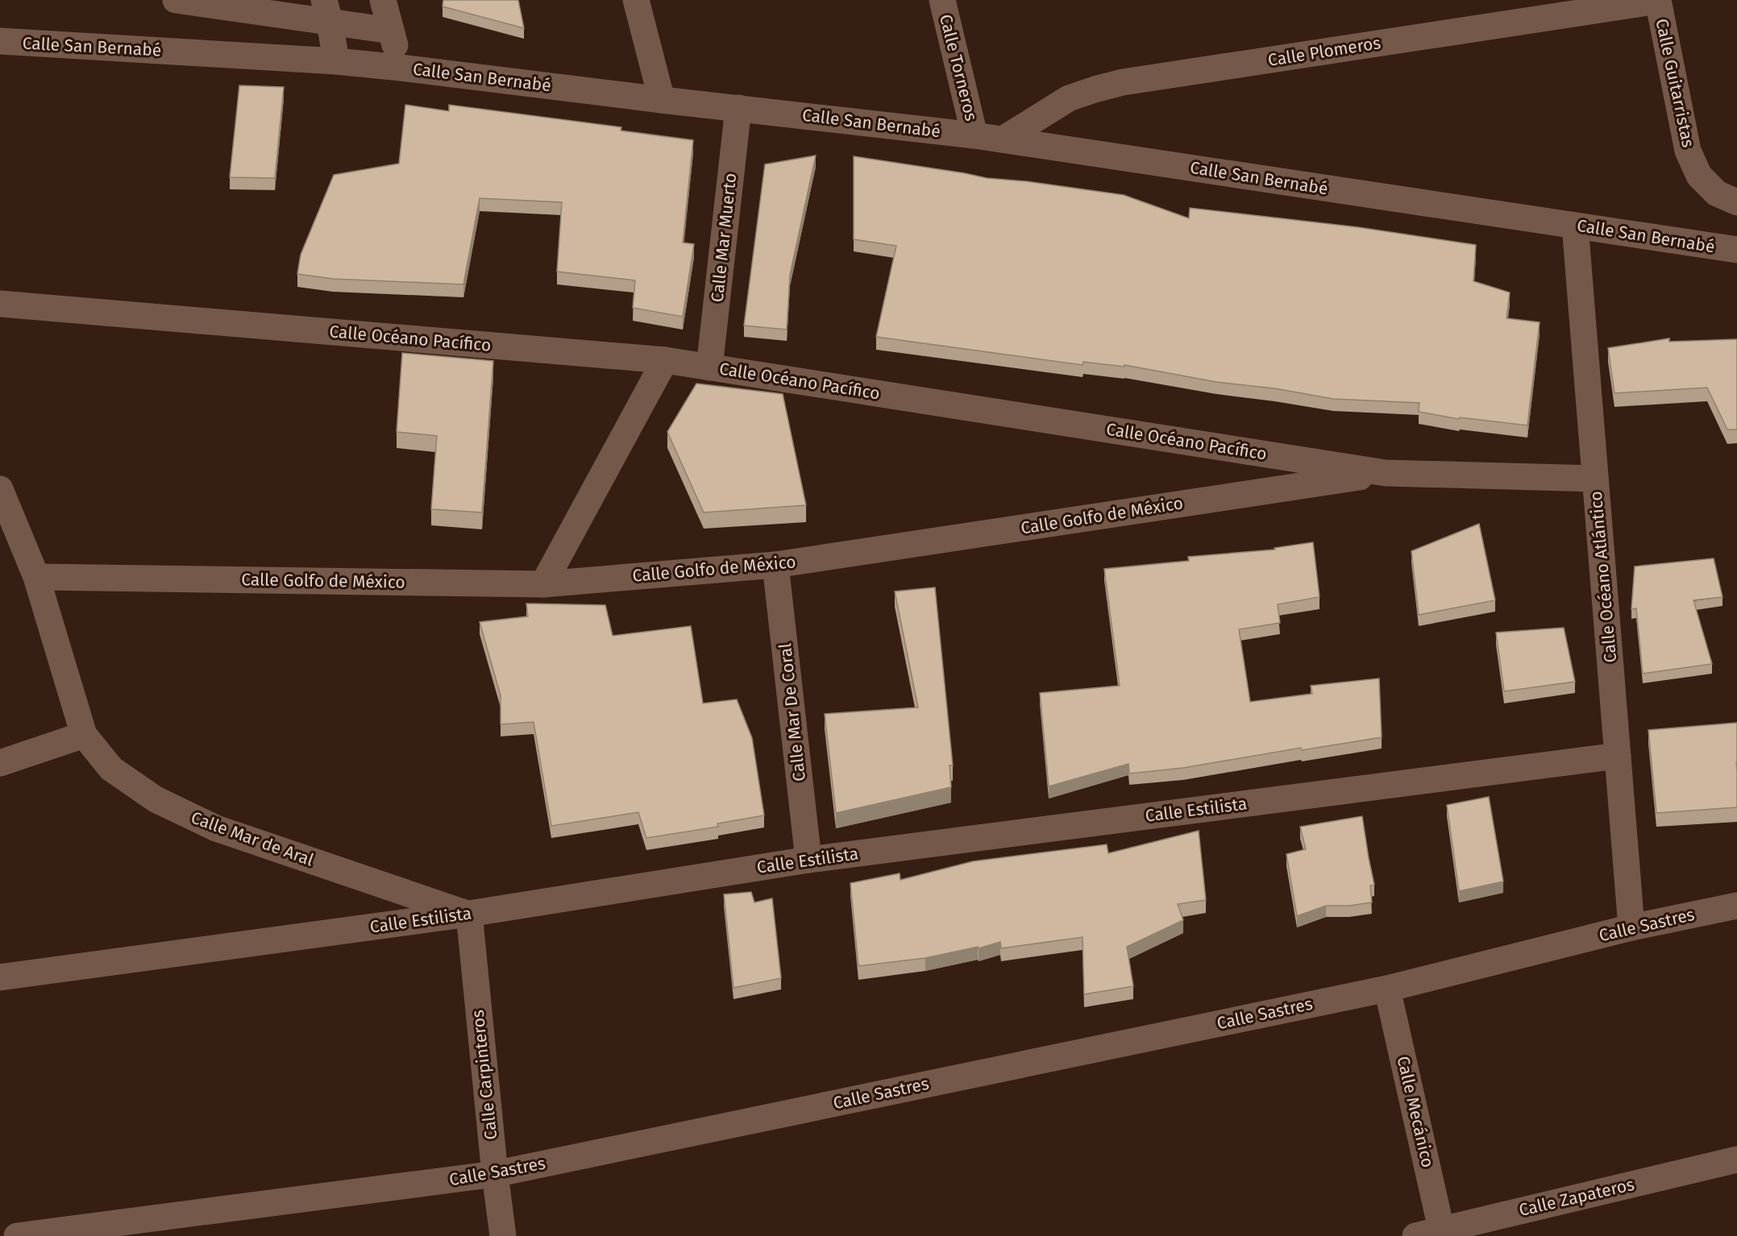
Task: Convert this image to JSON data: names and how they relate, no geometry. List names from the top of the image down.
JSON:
{
  "streets": {
    "street": [
      "Calle San Bernabé",
      "Calle Plomeros",
      "Calle Torneros",
      "Calle Guitarristas",
      "Calle Mar Muerto",
      "Calle Océano Pacífico",
      "Calle Golfo de México",
      "Calle Océano Atlántico",
      "Calle Mar De Coral",
      "Calle Estilista",
      "Calle Mar de Aral",
      "Calle Sastres",
      "Calle Carpinteros",
      "Calle Mecánico",
      "Calle Zapateros"
    ]
  },
  "crossings": [
    ["Calle San Bernabé", "Calle Plomeros"],
    ["Calle San Bernabé", "Calle Torneros"],
    ["Calle San Bernabé", "Calle Mar Muerto"],
    ["Calle San Bernabé", "Calle Océano Atlántico"],
    ["Calle Plomeros", "Calle Guitarristas"],
    ["Calle Mar Muerto", "Calle Océano Pacífico"],
    ["Calle Océano Pacífico", "Calle Golfo de México"],
    ["Calle Océano Pacífico", "Calle Océano Atlántico"],
    ["Calle Golfo de México", "Calle Mar De Coral"],
    ["Calle Golfo de México", "Calle Mar de Aral"],
    ["Calle Océano Atlántico", "Calle Estilista"],
    ["Calle Océano Atlántico", "Calle Sastres"],
    ["Calle Mar De Coral", "Calle Estilista"],
    ["Calle Estilista", "Calle Mar de Aral"],
    ["Calle Estilista", "Calle Carpinteros"],
    ["Calle Mar de Aral", "Calle Carpinteros"],
    ["Calle Sastres", "Calle Carpinteros"],
    ["Calle Sastres", "Calle Mecánico"],
    ["Calle Mecánico", "Calle Zapateros"]
  ]
}
